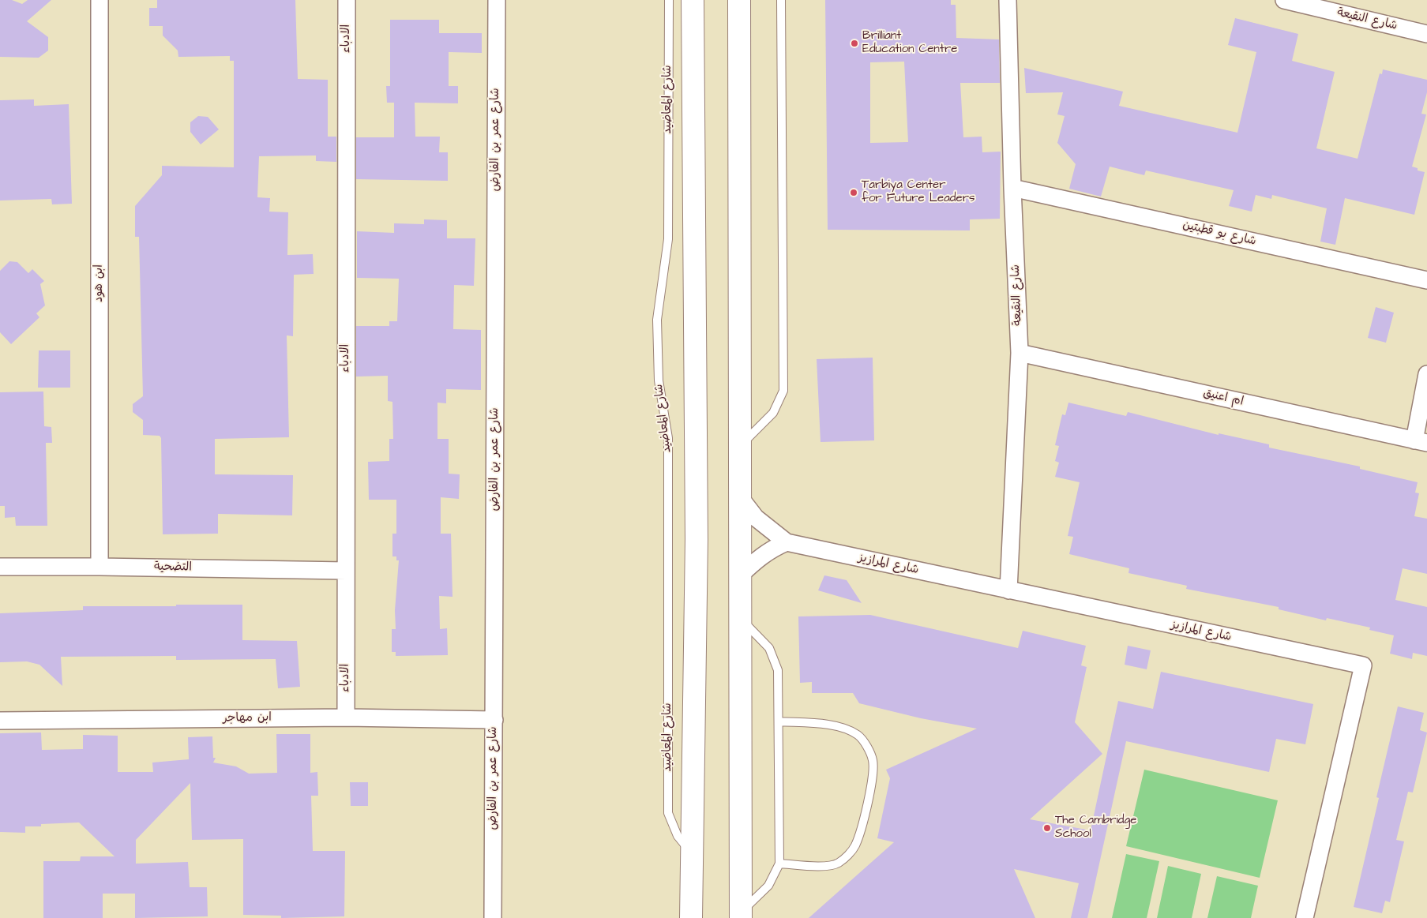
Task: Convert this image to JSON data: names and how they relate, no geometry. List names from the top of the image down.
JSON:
{
  "streets": {
    "street": [
      "شارع النقيعة",
      "الادباء",
      "شارع عمر بن الفارض",
      "شارع بو قطبتين",
      "ابن هود",
      "ام اعنيق",
      "شارع المرازيز",
      "التضحية",
      "ابن مهاجر"
    ],
    "lane": ["شارع المعاضيد"]
  },
  "crossings": [
    ["شارع النقيعة", "شارع بو قطبتين"],
    ["شارع النقيعة", "ام اعنيق"],
    ["شارع النقيعة", "شارع المرازيز"],
    ["الادباء", "التضحية"],
    ["الادباء", "ابن مهاجر"],
    ["شارع عمر بن الفارض", "ابن مهاجر"],
    ["ابن هود", "التضحية"]
  ],
  "places": ["Brilliant Education Centre", "Tarbiya Center for Future Leaders", "The Cambridge School"]
}
